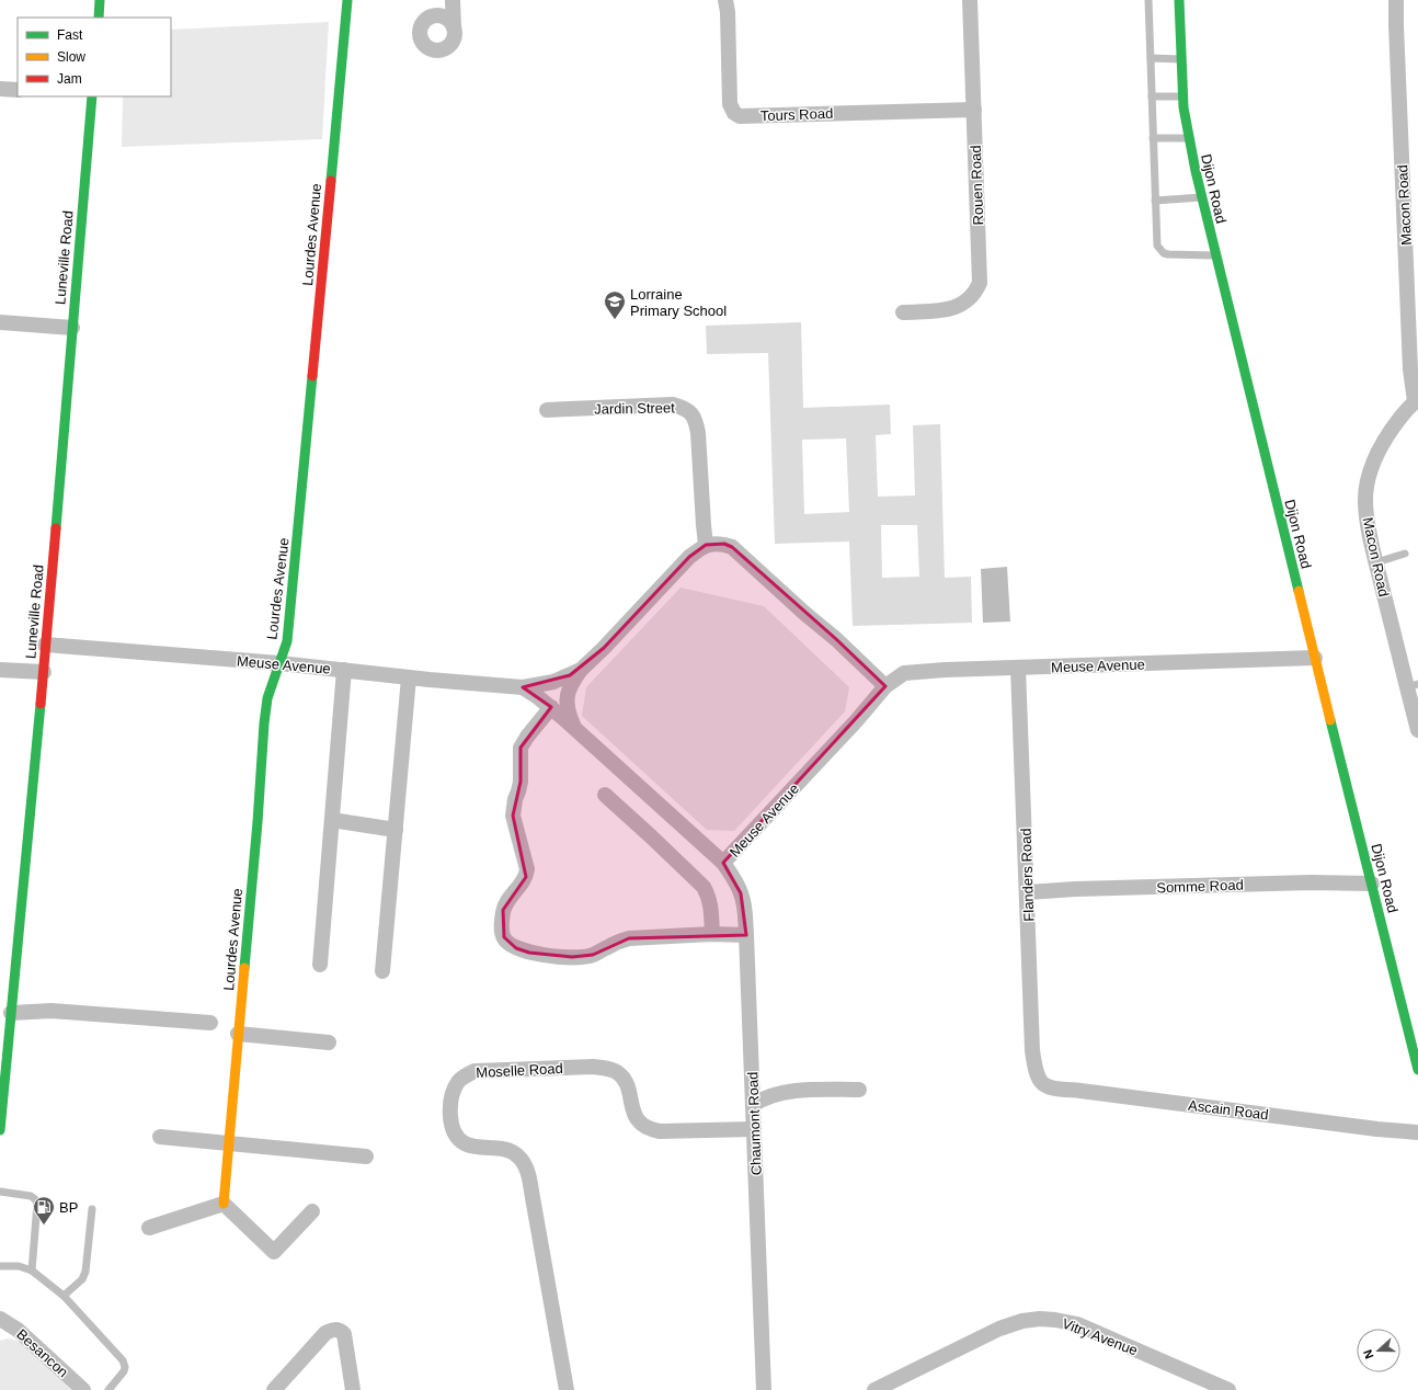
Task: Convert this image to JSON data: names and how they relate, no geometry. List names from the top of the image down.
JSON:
{
  "streets": {
    "street": [
      "Tours Road",
      "Rouen Road",
      "Dijon Road",
      "Macon Road",
      "Lourdes Avenue",
      "Luneville Road",
      "Jardin Street",
      "Meuse Avenue",
      "Flanders Road",
      "Somme Road",
      "Moselle Road",
      "Ascain Road",
      "Chaumont Road",
      "Vitry Avenue",
      "Besancon"
    ]
  },
  "crossings": [
    ["Tours Road", "Rouen Road"],
    ["Dijon Road", "Meuse Avenue"],
    ["Dijon Road", "Somme Road"],
    ["Lourdes Avenue", "Meuse Avenue"],
    ["Luneville Road", "Meuse Avenue"],
    ["Jardin Street", "Meuse Avenue"],
    ["Meuse Avenue", "Flanders Road"],
    ["Meuse Avenue", "Chaumont Road"],
    ["Flanders Road", "Somme Road"],
    ["Flanders Road", "Ascain Road"],
    ["Moselle Road", "Chaumont Road"]
  ],
  "places": {
    "school or university": ["Lorraine Primary School"],
    "fuel station": ["BP"]
  },
  "legend": ["Fast", "Slow", "Jam"],
  "north": "left"
}
